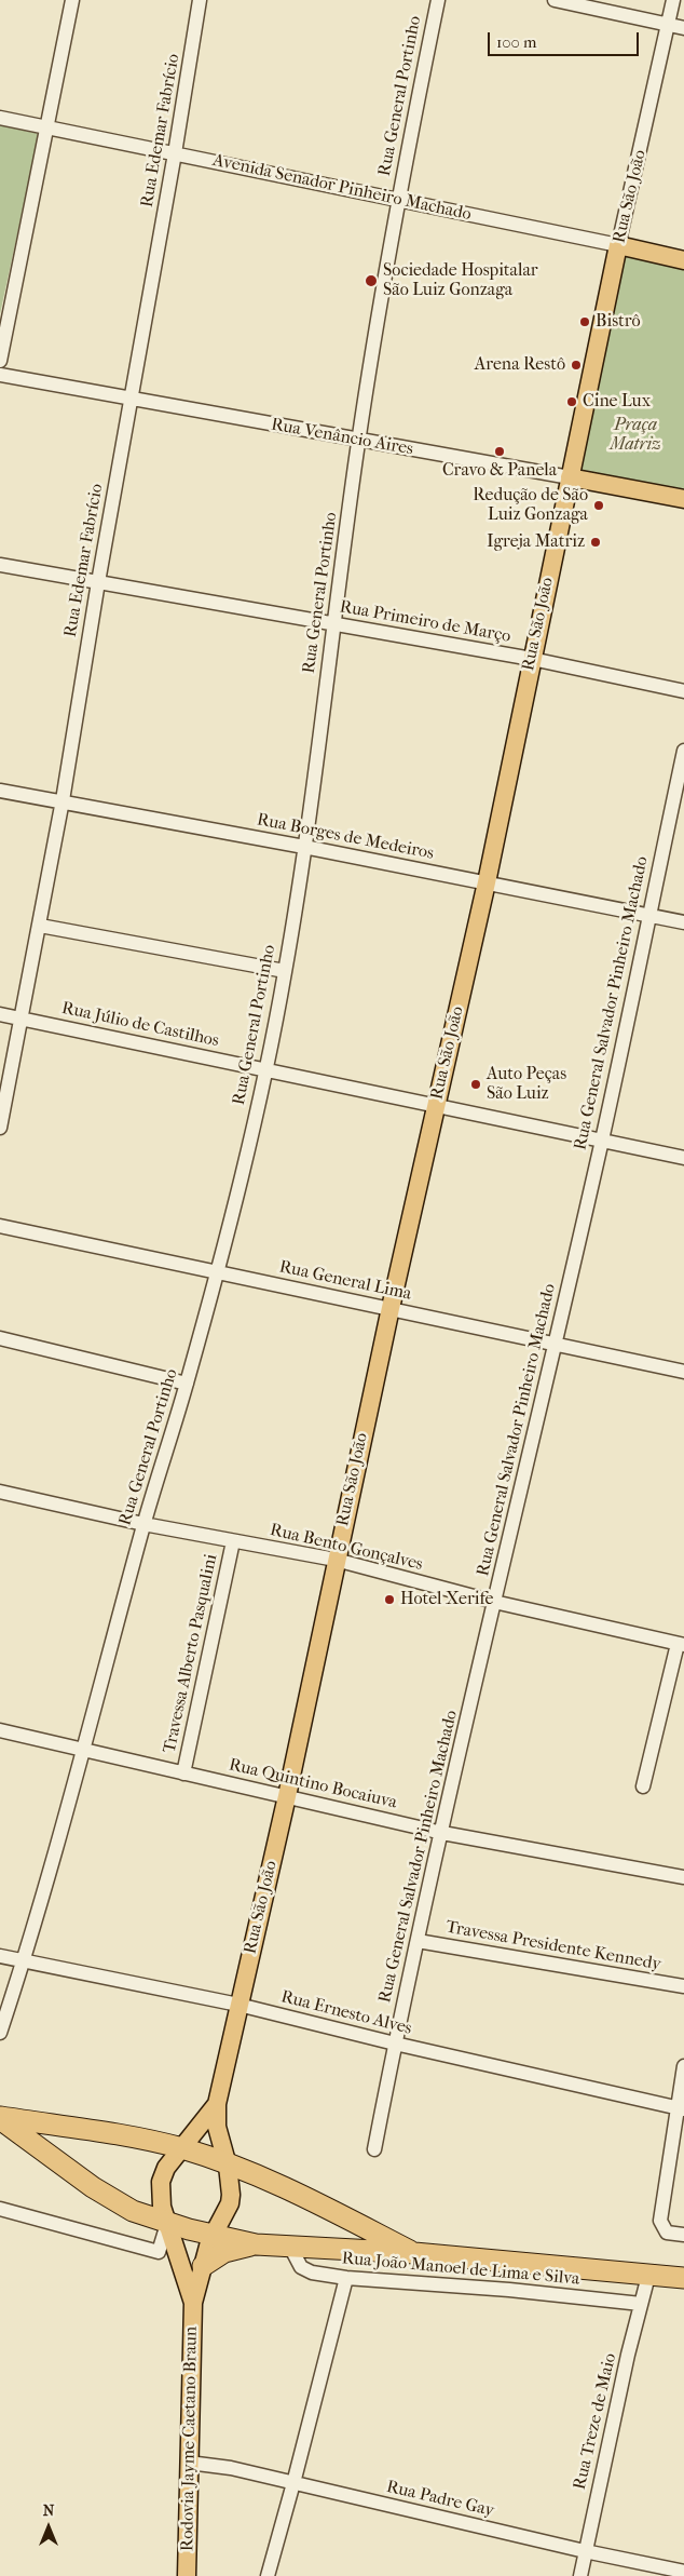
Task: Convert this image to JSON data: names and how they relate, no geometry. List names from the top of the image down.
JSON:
{
  "streets": {
    "main road": [
      "Avenida Senador Pinheiro Machado",
      "Rua São João",
      "Rua Venâncio Aires",
      "Rodovia Jayme Caetano Braun"
    ],
    "street": [
      "Rua General Portinho",
      "Rua Edemar Fabrício",
      "Rua Primeiro de Março",
      "Rua Borges de Medeiros",
      "Rua General Salvador Pinheiro Machado",
      "Rua Júlio de Castilhos",
      "Rua General Lima",
      "Rua Bento Gonçalves",
      "Travessa Alberto Pasqualini",
      "Rua Quintino Bocaiuva",
      "Travessa Presidente Kennedy",
      "Rua Ernesto Alves",
      "Rua João Manoel de Lima e Silva",
      "Rua Treze de Maio",
      "Rua Padre Gay"
    ]
  },
  "crossings": [
    ["Rua General Portinho", "Avenida Senador Pinheiro Machado"],
    ["Rua General Portinho", "Rua Venâncio Aires"],
    ["Rua General Portinho", "Rua Primeiro de Março"],
    ["Rua General Portinho", "Rua Borges de Medeiros"],
    ["Rua General Portinho", "Rua Júlio de Castilhos"],
    ["Rua General Portinho", "Rua General Lima"],
    ["Rua General Portinho", "Rua Bento Gonçalves"],
    ["Rua General Portinho", "Rua Quintino Bocaiuva"],
    ["Rua General Portinho", "Rua Ernesto Alves"],
    ["Rua Edemar Fabrício", "Avenida Senador Pinheiro Machado"],
    ["Rua Edemar Fabrício", "Rua Venâncio Aires"],
    ["Rua Edemar Fabrício", "Rua Primeiro de Março"],
    ["Rua Edemar Fabrício", "Rua Borges de Medeiros"],
    ["Rua Edemar Fabrício", "Rua Júlio de Castilhos"],
    ["Avenida Senador Pinheiro Machado", "Rua São João"],
    ["Rua São João", "Rua Venâncio Aires"],
    ["Rua São João", "Rua Primeiro de Março"],
    ["Rua São João", "Rua Borges de Medeiros"],
    ["Rua São João", "Rua Júlio de Castilhos"],
    ["Rua São João", "Rua General Lima"],
    ["Rua São João", "Rua Bento Gonçalves"],
    ["Rua São João", "Rua Quintino Bocaiuva"],
    ["Rua São João", "Rua Ernesto Alves"],
    ["Rua São João", "Rodovia Jayme Caetano Braun"],
    ["Rua Borges de Medeiros", "Rua General Salvador Pinheiro Machado"],
    ["Rua General Salvador Pinheiro Machado", "Rua Júlio de Castilhos"],
    ["Rua General Salvador Pinheiro Machado", "Rua General Lima"],
    ["Rua General Salvador Pinheiro Machado", "Rua Bento Gonçalves"],
    ["Rua General Salvador Pinheiro Machado", "Rua Quintino Bocaiuva"],
    ["Rua General Salvador Pinheiro Machado", "Travessa Presidente Kennedy"],
    ["Rua General Salvador Pinheiro Machado", "Rua Ernesto Alves"],
    ["Rua Bento Gonçalves", "Travessa Alberto Pasqualini"],
    ["Travessa Alberto Pasqualini", "Rua Quintino Bocaiuva"],
    ["Rua João Manoel de Lima e Silva", "Rua Treze de Maio"],
    ["Rua Treze de Maio", "Rua Padre Gay"],
    ["Rodovia Jayme Caetano Braun", "Rua Padre Gay"]
  ],
  "parks": ["Praça Matriz"],
  "places": [
    "Sociedade Hospitalar São Luiz Gonzaga",
    "Bistrô",
    "Arena Restô",
    "Cine Lux",
    "Cravo & Panela",
    "Redução de São Luiz Gonzaga",
    "Igreja Matriz",
    "Auto Peças São Luiz",
    "Hotel Xerife"
  ],
  "scale_bar": "100 m",
  "north": "top"
}
